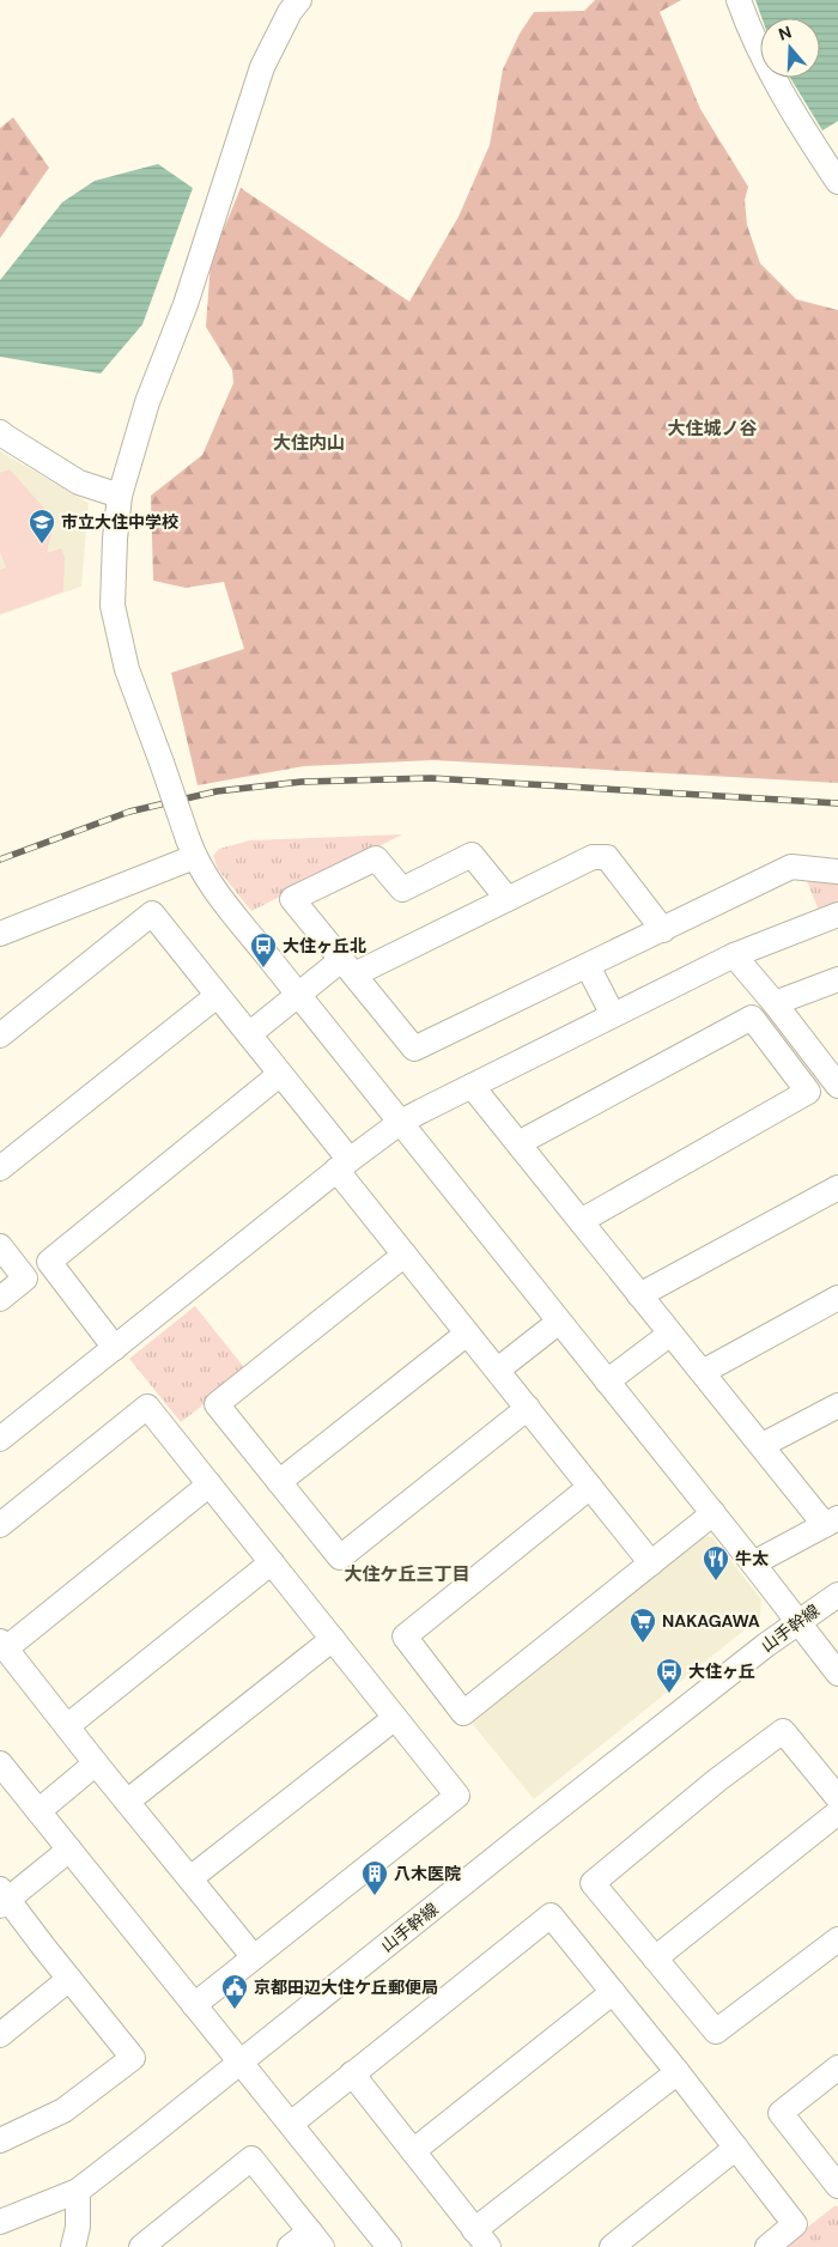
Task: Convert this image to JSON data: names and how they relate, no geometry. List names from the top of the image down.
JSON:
{
  "streets": {
    "street": ["山手幹線"]
  },
  "districts": ["大住城ノ谷", "大住内山", "大住ケ丘三丁目"],
  "places": {
    "school or university": ["市立大住中学校"],
    "bus stop": ["大住ヶ丘北", "大住ヶ丘"],
    "restaurant": ["牛太"],
    "supermarket": ["NAKAGAWA"],
    "building": ["八木医院"],
    "public building": ["京都田辺大住ケ丘郵便局"]
  },
  "north": "top"
}
